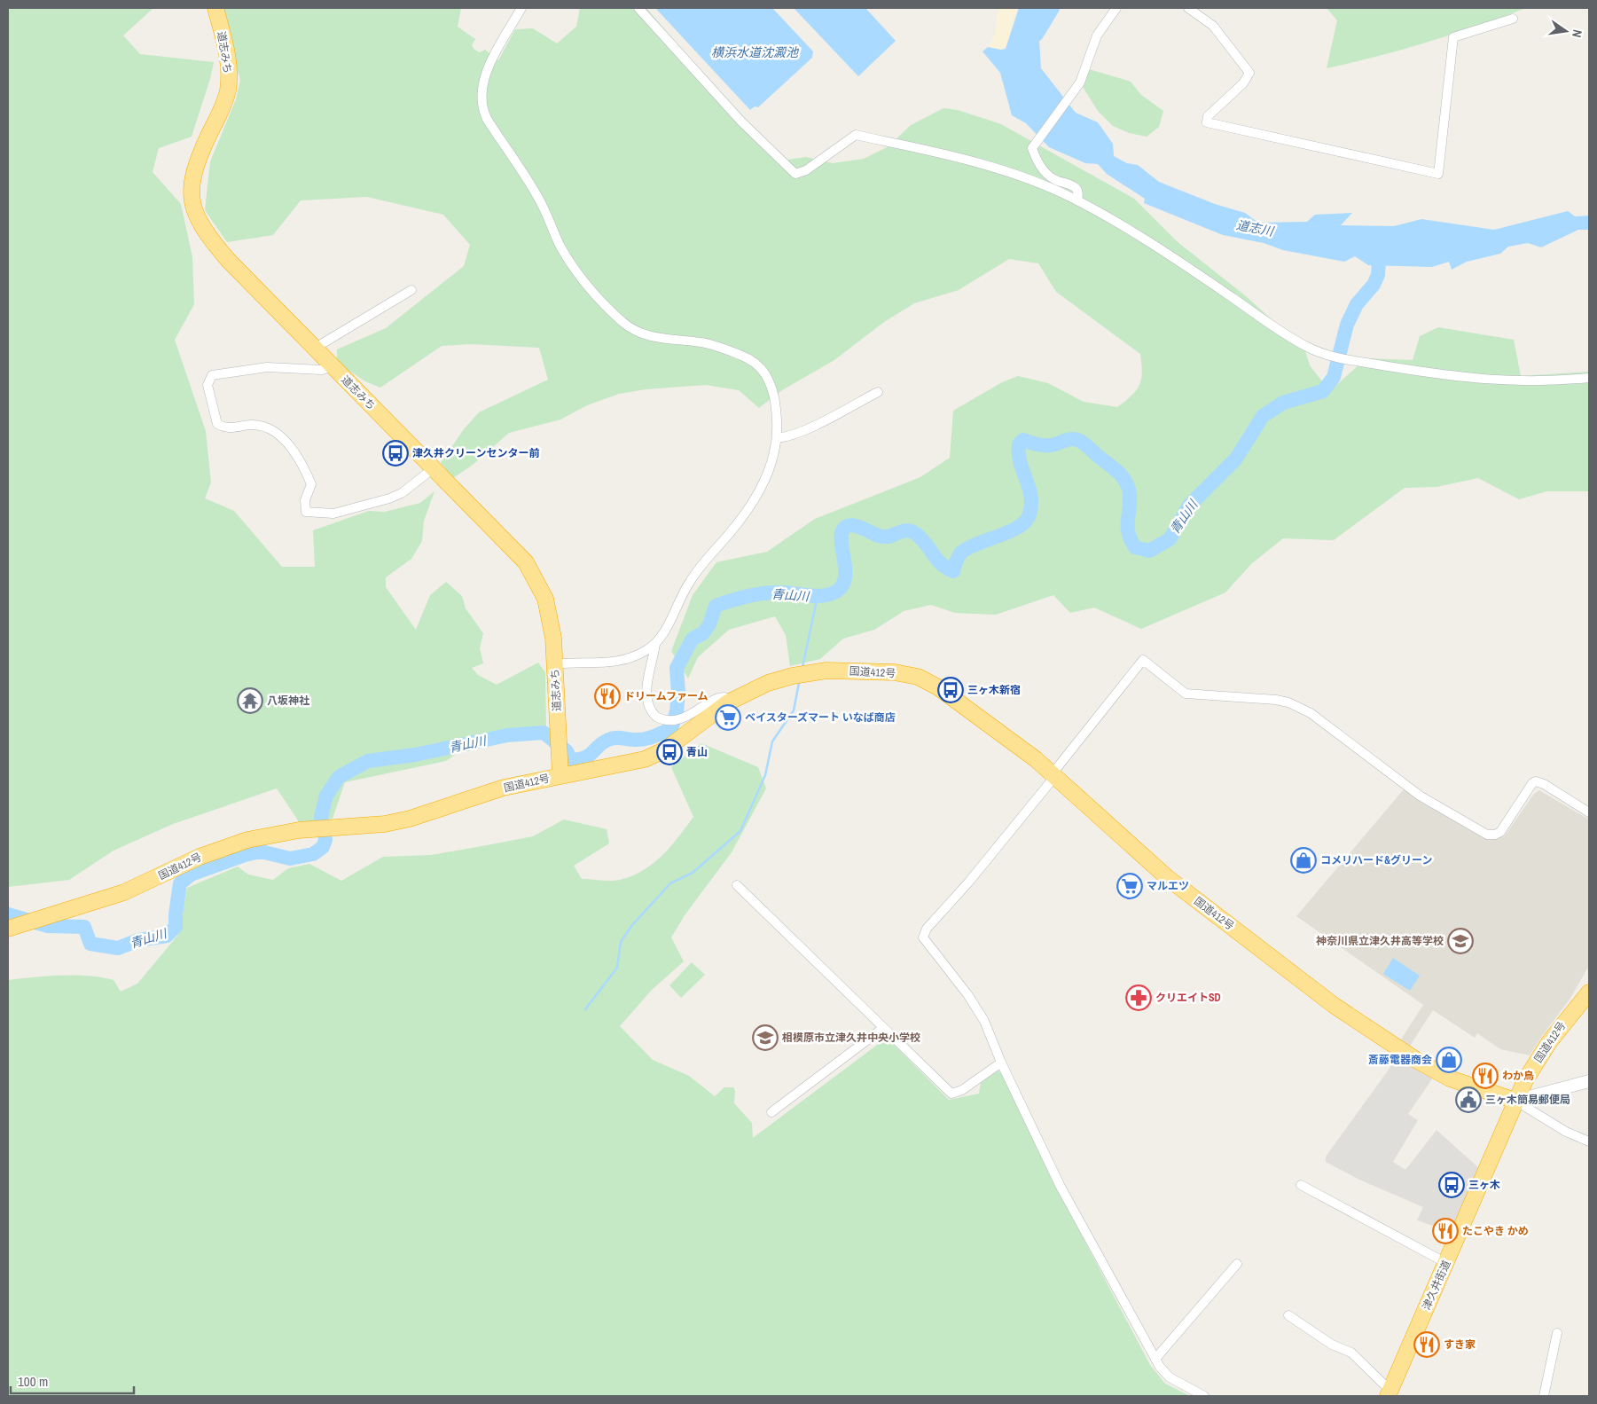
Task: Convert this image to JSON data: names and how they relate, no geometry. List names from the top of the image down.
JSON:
{
  "streets": {
    "highway": ["道志みち", "国道412号", "津久井街道"]
  },
  "crossings": [
    ["道志みち", "国道412号"],
    ["国道412号", "津久井街道"]
  ],
  "water": ["横浜水道沈澱池", "道志川", "青山川"],
  "places": {
    "bus stop": [
      "津久井クリーンセンター前",
      "三ヶ木新宿",
      "青山",
      "三ヶ木"
    ],
    "restaurant": [
      "ドリームファーム",
      "わか鳥",
      "たこやき かめ",
      "すき家"
    ],
    "temple": ["八坂神社"],
    "supermarket": ["ベイスターズマート いなば商店", "マルエツ"],
    "shop": ["コメリハード&グリーン", "斎藤電器商会"],
    "school or university": ["神奈川県立津久井高等学校", "相模原市立津久井中央小学校"],
    "pharmacy": ["クリエイトSD"],
    "public building": ["三ヶ木簡易郵便局"]
  },
  "scale_bar": "100 m",
  "north": "right"
}
